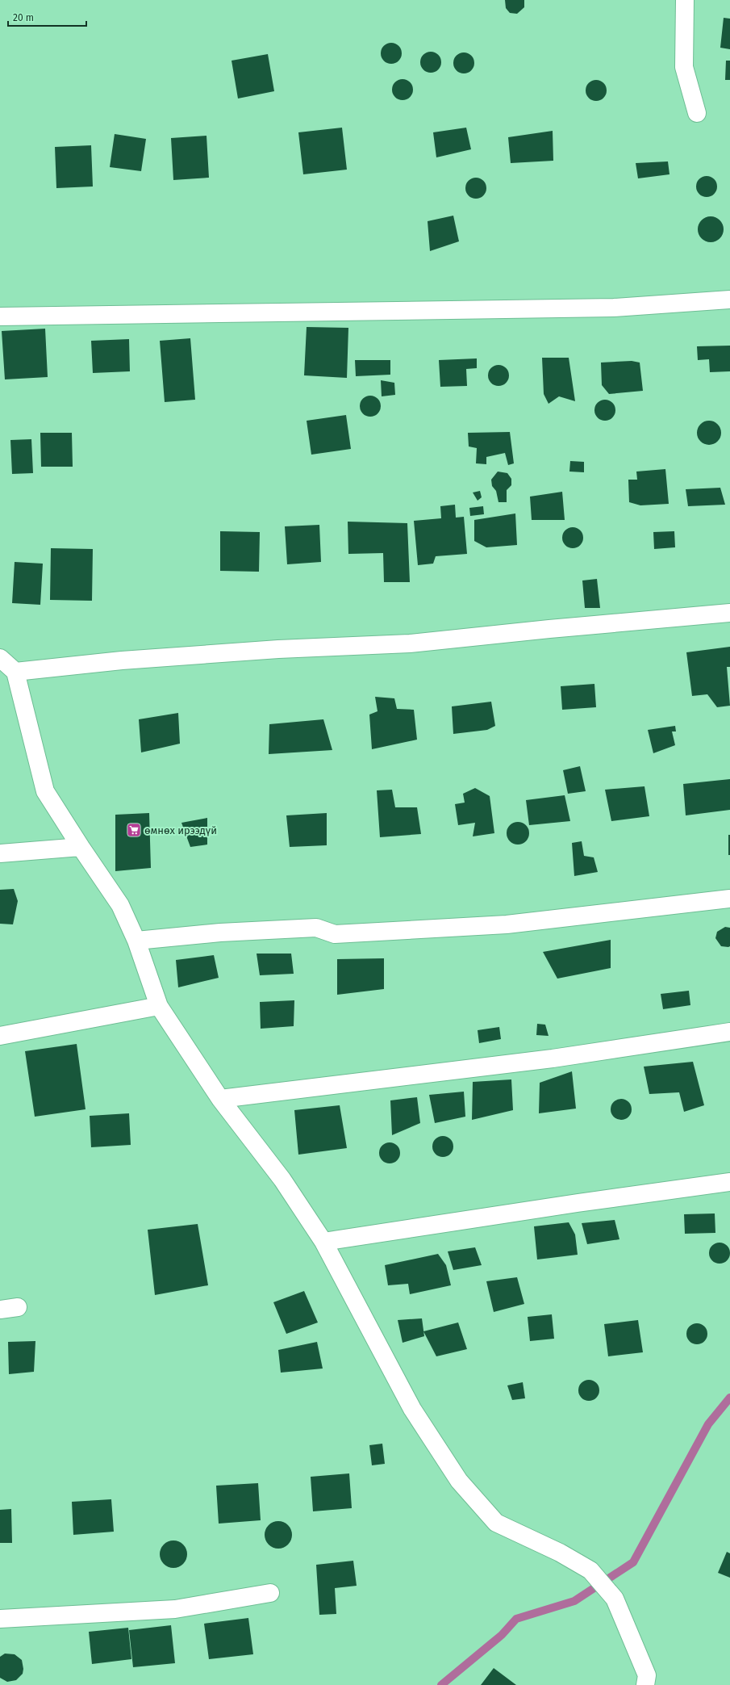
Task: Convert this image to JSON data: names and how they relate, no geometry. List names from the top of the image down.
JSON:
{
  "places": {
    "supermarket": ["өмнөх ирээдүй"]
  },
  "scale_bar": "20 m"
}
